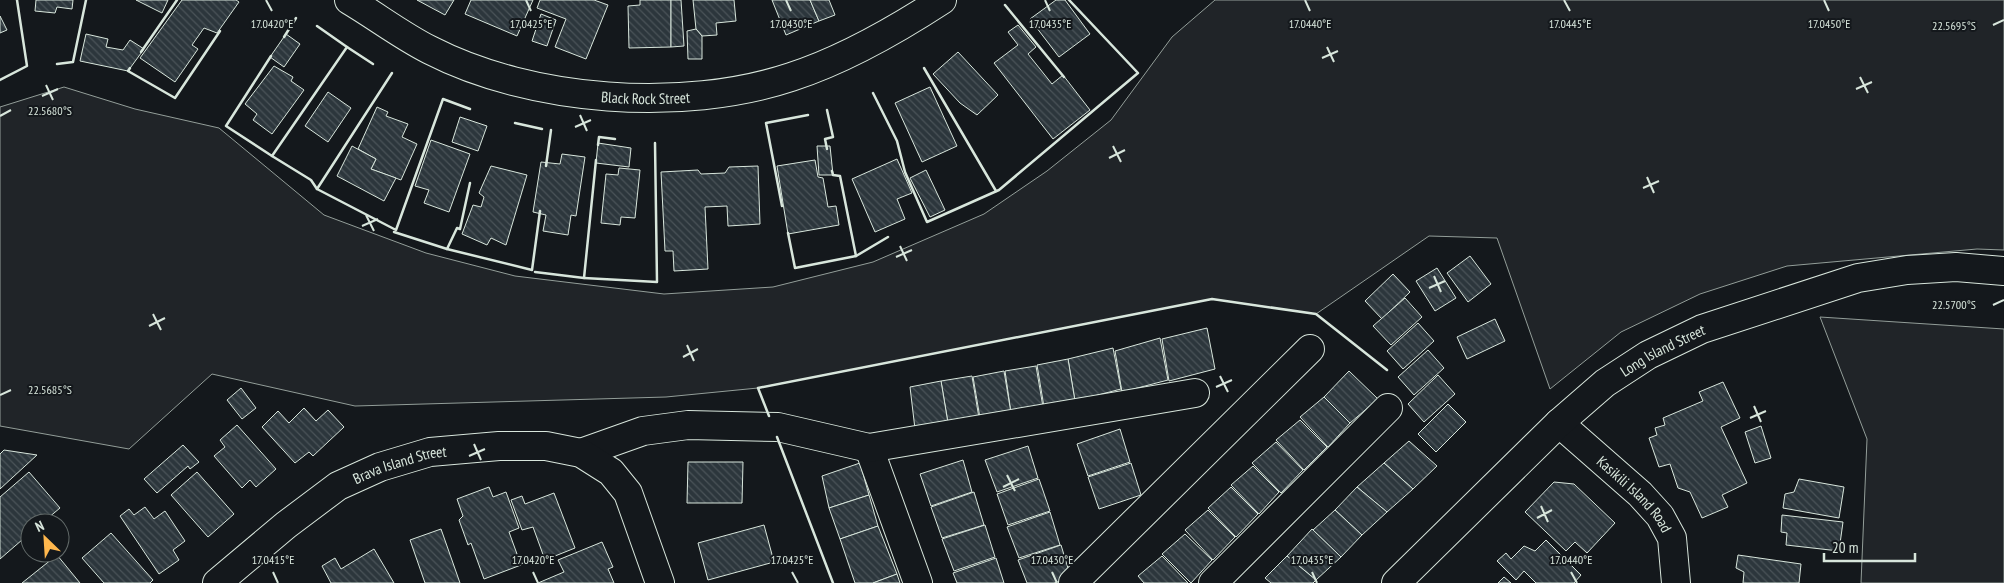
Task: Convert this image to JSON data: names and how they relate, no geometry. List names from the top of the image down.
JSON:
{
  "streets": {
    "street": [
      "Black Rock Street",
      "Long Island Street",
      "Brava Island Street",
      "Kasikili Island Road"
    ]
  },
  "crossings": [
    ["Long Island Street", "Kasikili Island Road"]
  ],
  "scale_bar": "20 m",
  "north": "top left",
  "coordinates": [
    "17.0420°E",
    "17.0425°E",
    "17.0430°E",
    "17.0435°E",
    "17.0440°E",
    "17.0445°E",
    "17.0450°E",
    "22.5695°S",
    "22.5680°S",
    "22.5700°S",
    "22.5685°S",
    "17.0415°E"
  ]
}
